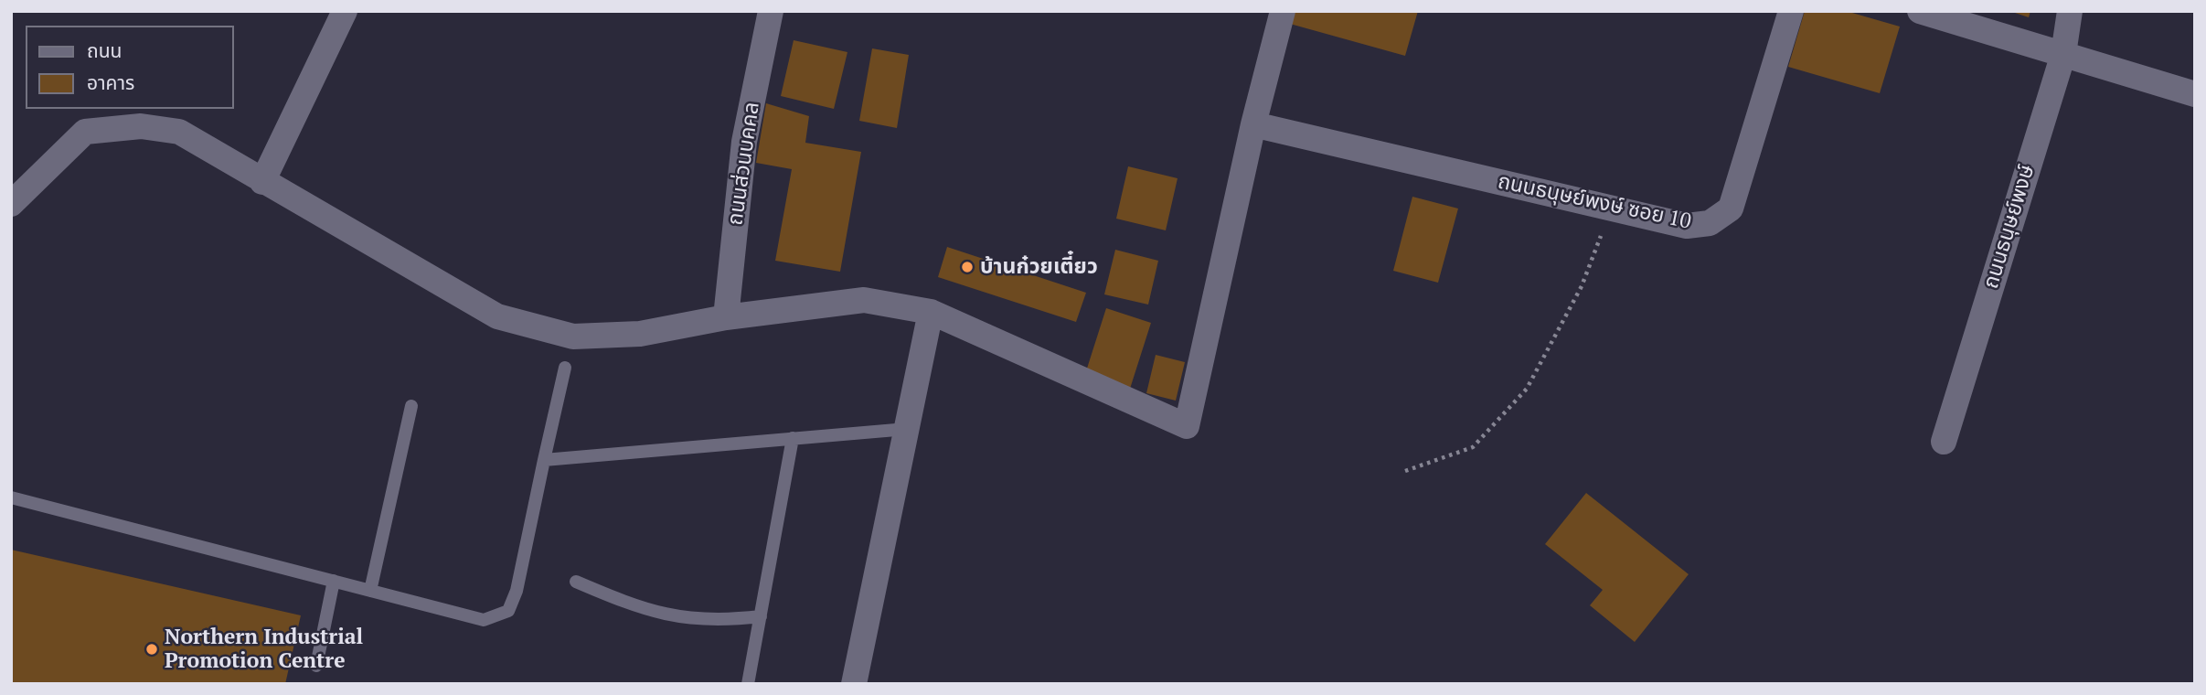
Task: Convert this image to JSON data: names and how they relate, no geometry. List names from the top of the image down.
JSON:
{
  "streets": {
    "street": ["ถนนส่วนบคคล", "ถนนธนุษย์พงษ์ ซอย 10", "ถนนธนุษย์พงษ์"]
  },
  "places": ["บ้านก๋วยเตี๋ยว", "Northern Industrial Promotion Centre"],
  "legend": ["ถนน", "อาคาร"]
}
